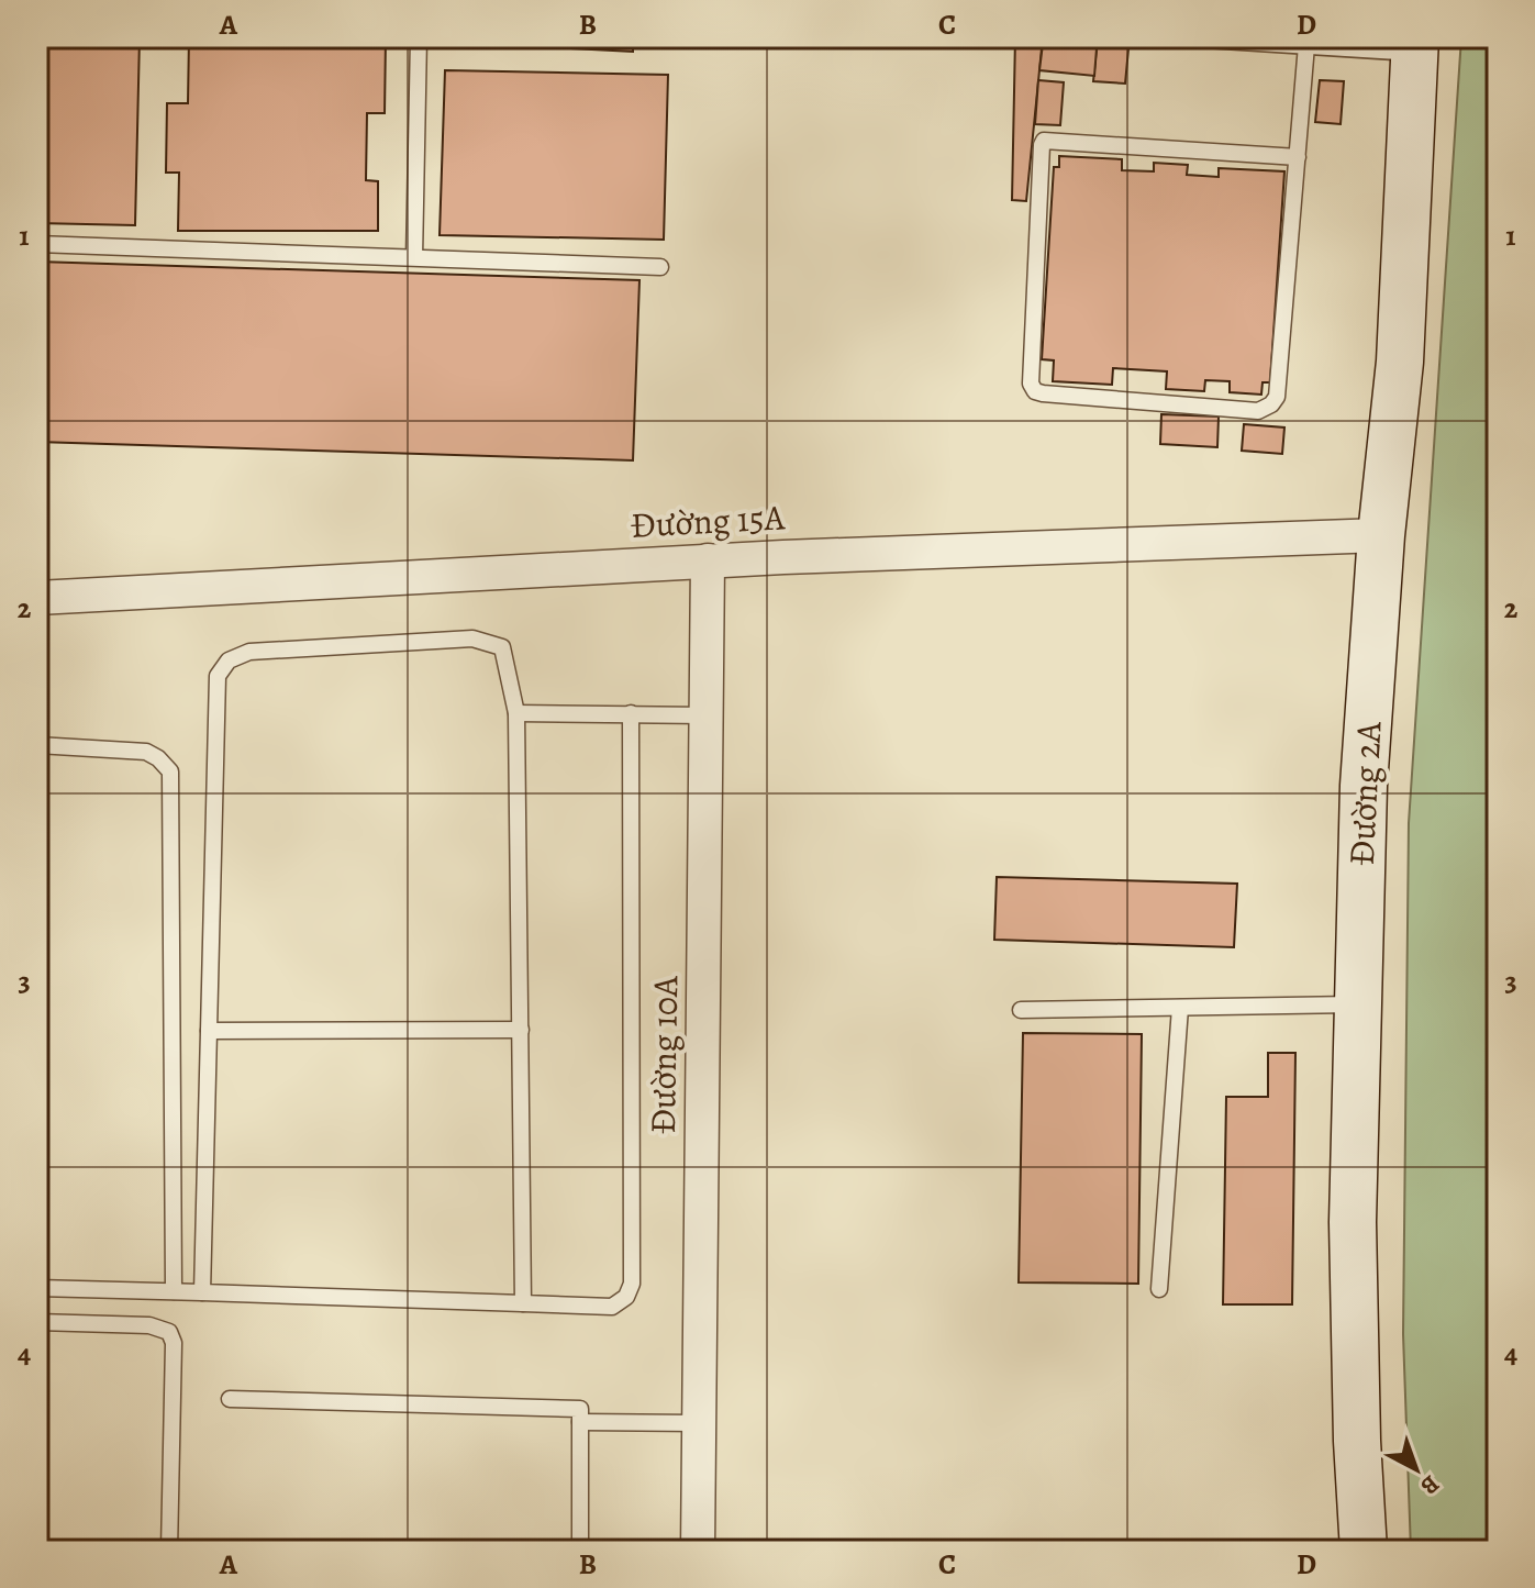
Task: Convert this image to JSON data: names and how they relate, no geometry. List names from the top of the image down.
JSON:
{
  "streets": {
    "street": ["Đường 15A", "Đường 2A", "Đường 10A"]
  },
  "crossings": [
    ["Đường 15A", "Đường 2A"],
    ["Đường 15A", "Đường 10A"]
  ],
  "north": "bottom right",
  "grid": {
    "columns": [
      "A",
      "B",
      "C",
      "D"
    ],
    "rows": [
      "1",
      "2",
      "3",
      "4"
    ]
  }
}
